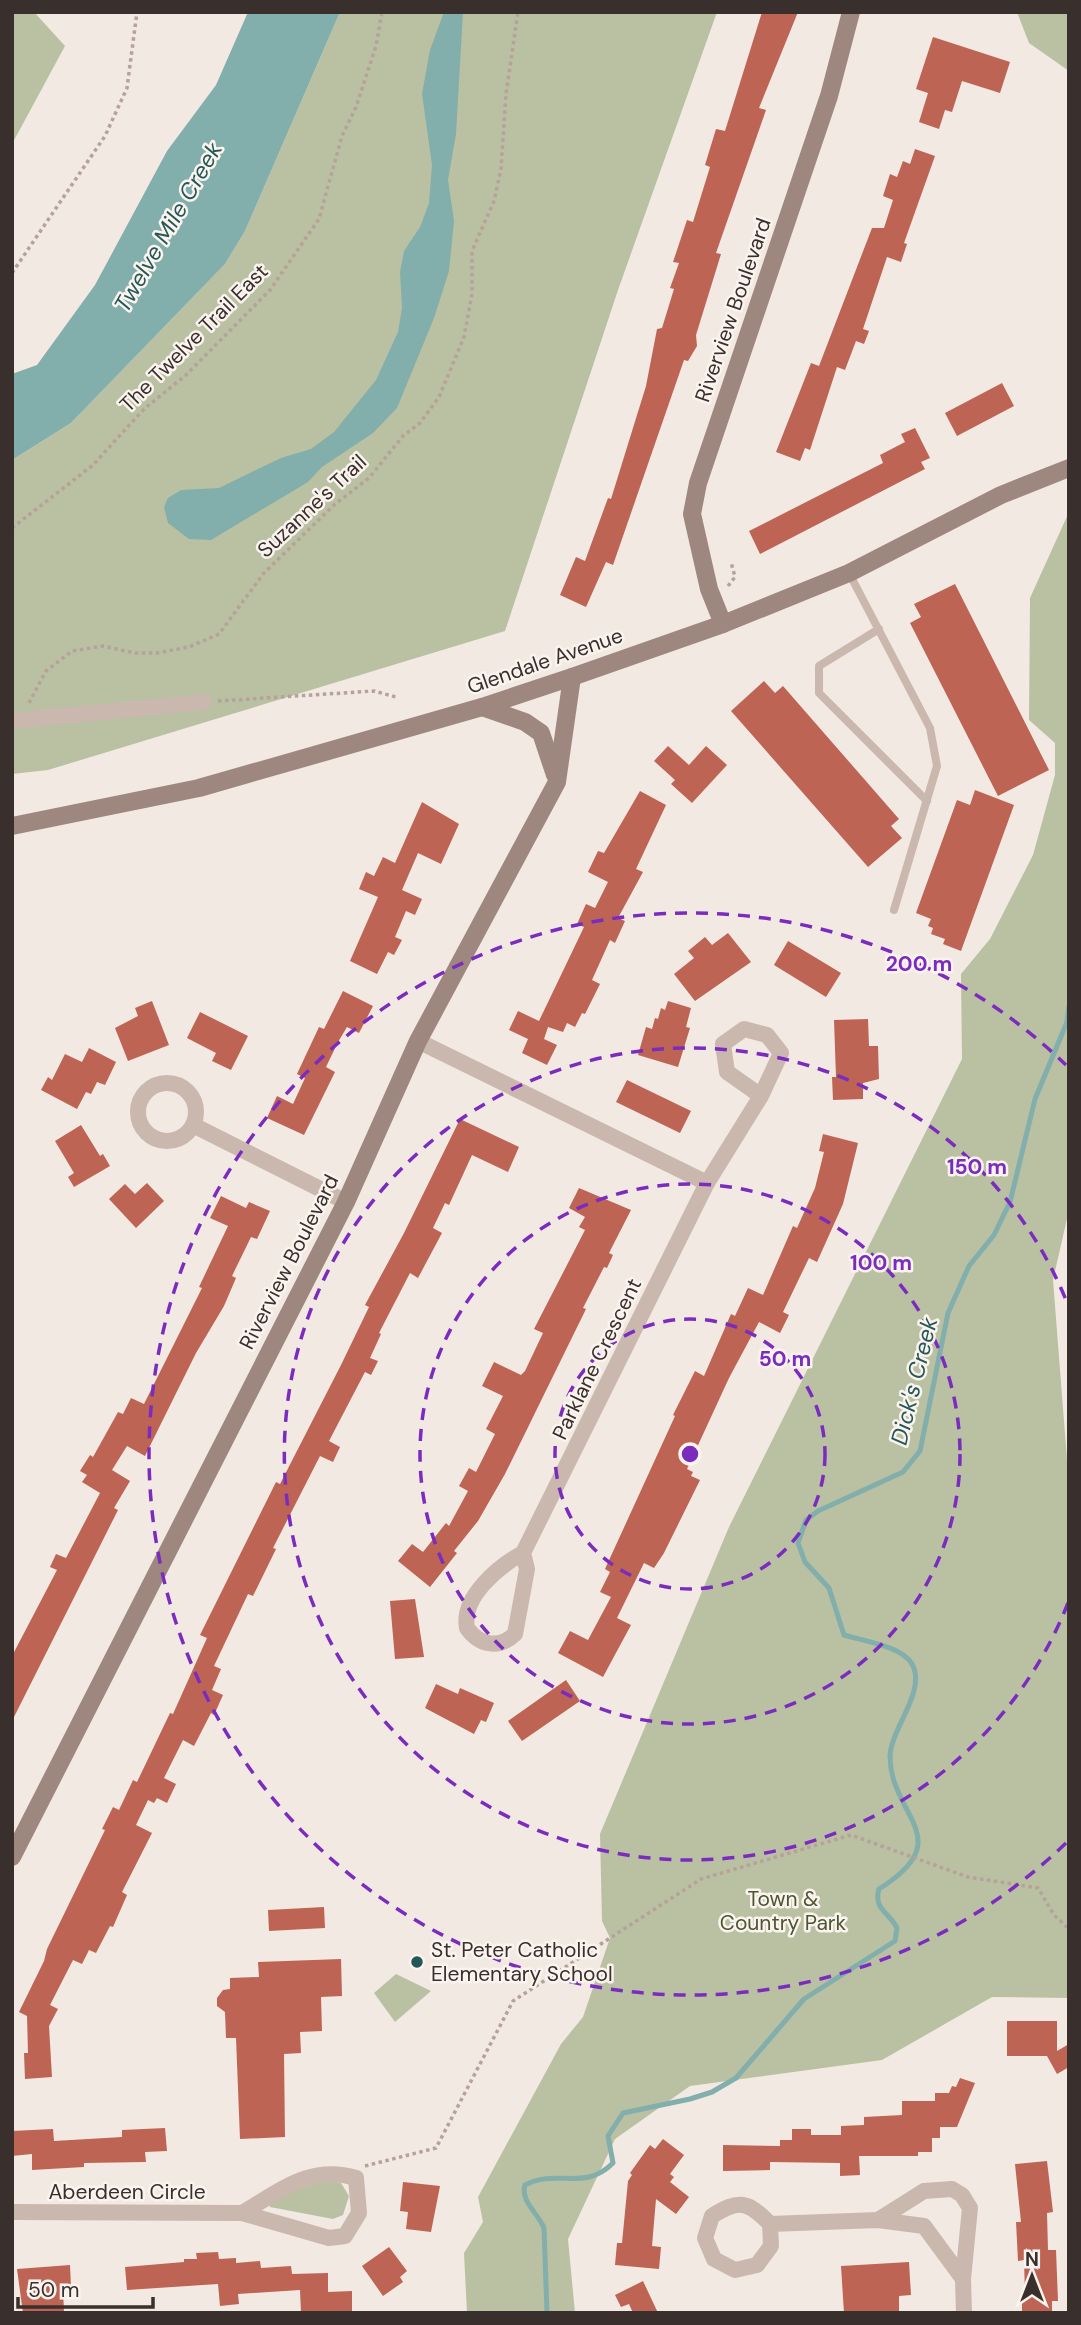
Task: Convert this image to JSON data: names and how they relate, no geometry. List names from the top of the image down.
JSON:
{
  "streets": {
    "street": [
      "Riverview Boulevard",
      "Glendale Avenue",
      "Parklane Crescent",
      "Aberdeen Circle"
    ],
    "path": ["The Twelve Trail East", "Suzanne's Trail"]
  },
  "crossings": [
    ["Riverview Boulevard", "Glendale Avenue"]
  ],
  "water": ["Twelve Mile Creek", "Dick's Creek"],
  "parks": ["Town & Country Park"],
  "places": ["St. Peter Catholic Elementary School"],
  "scale_bar": "50 m",
  "north": "top",
  "rings": [
    "200 m",
    "150 m",
    "100 m",
    "50 m"
  ]
}
